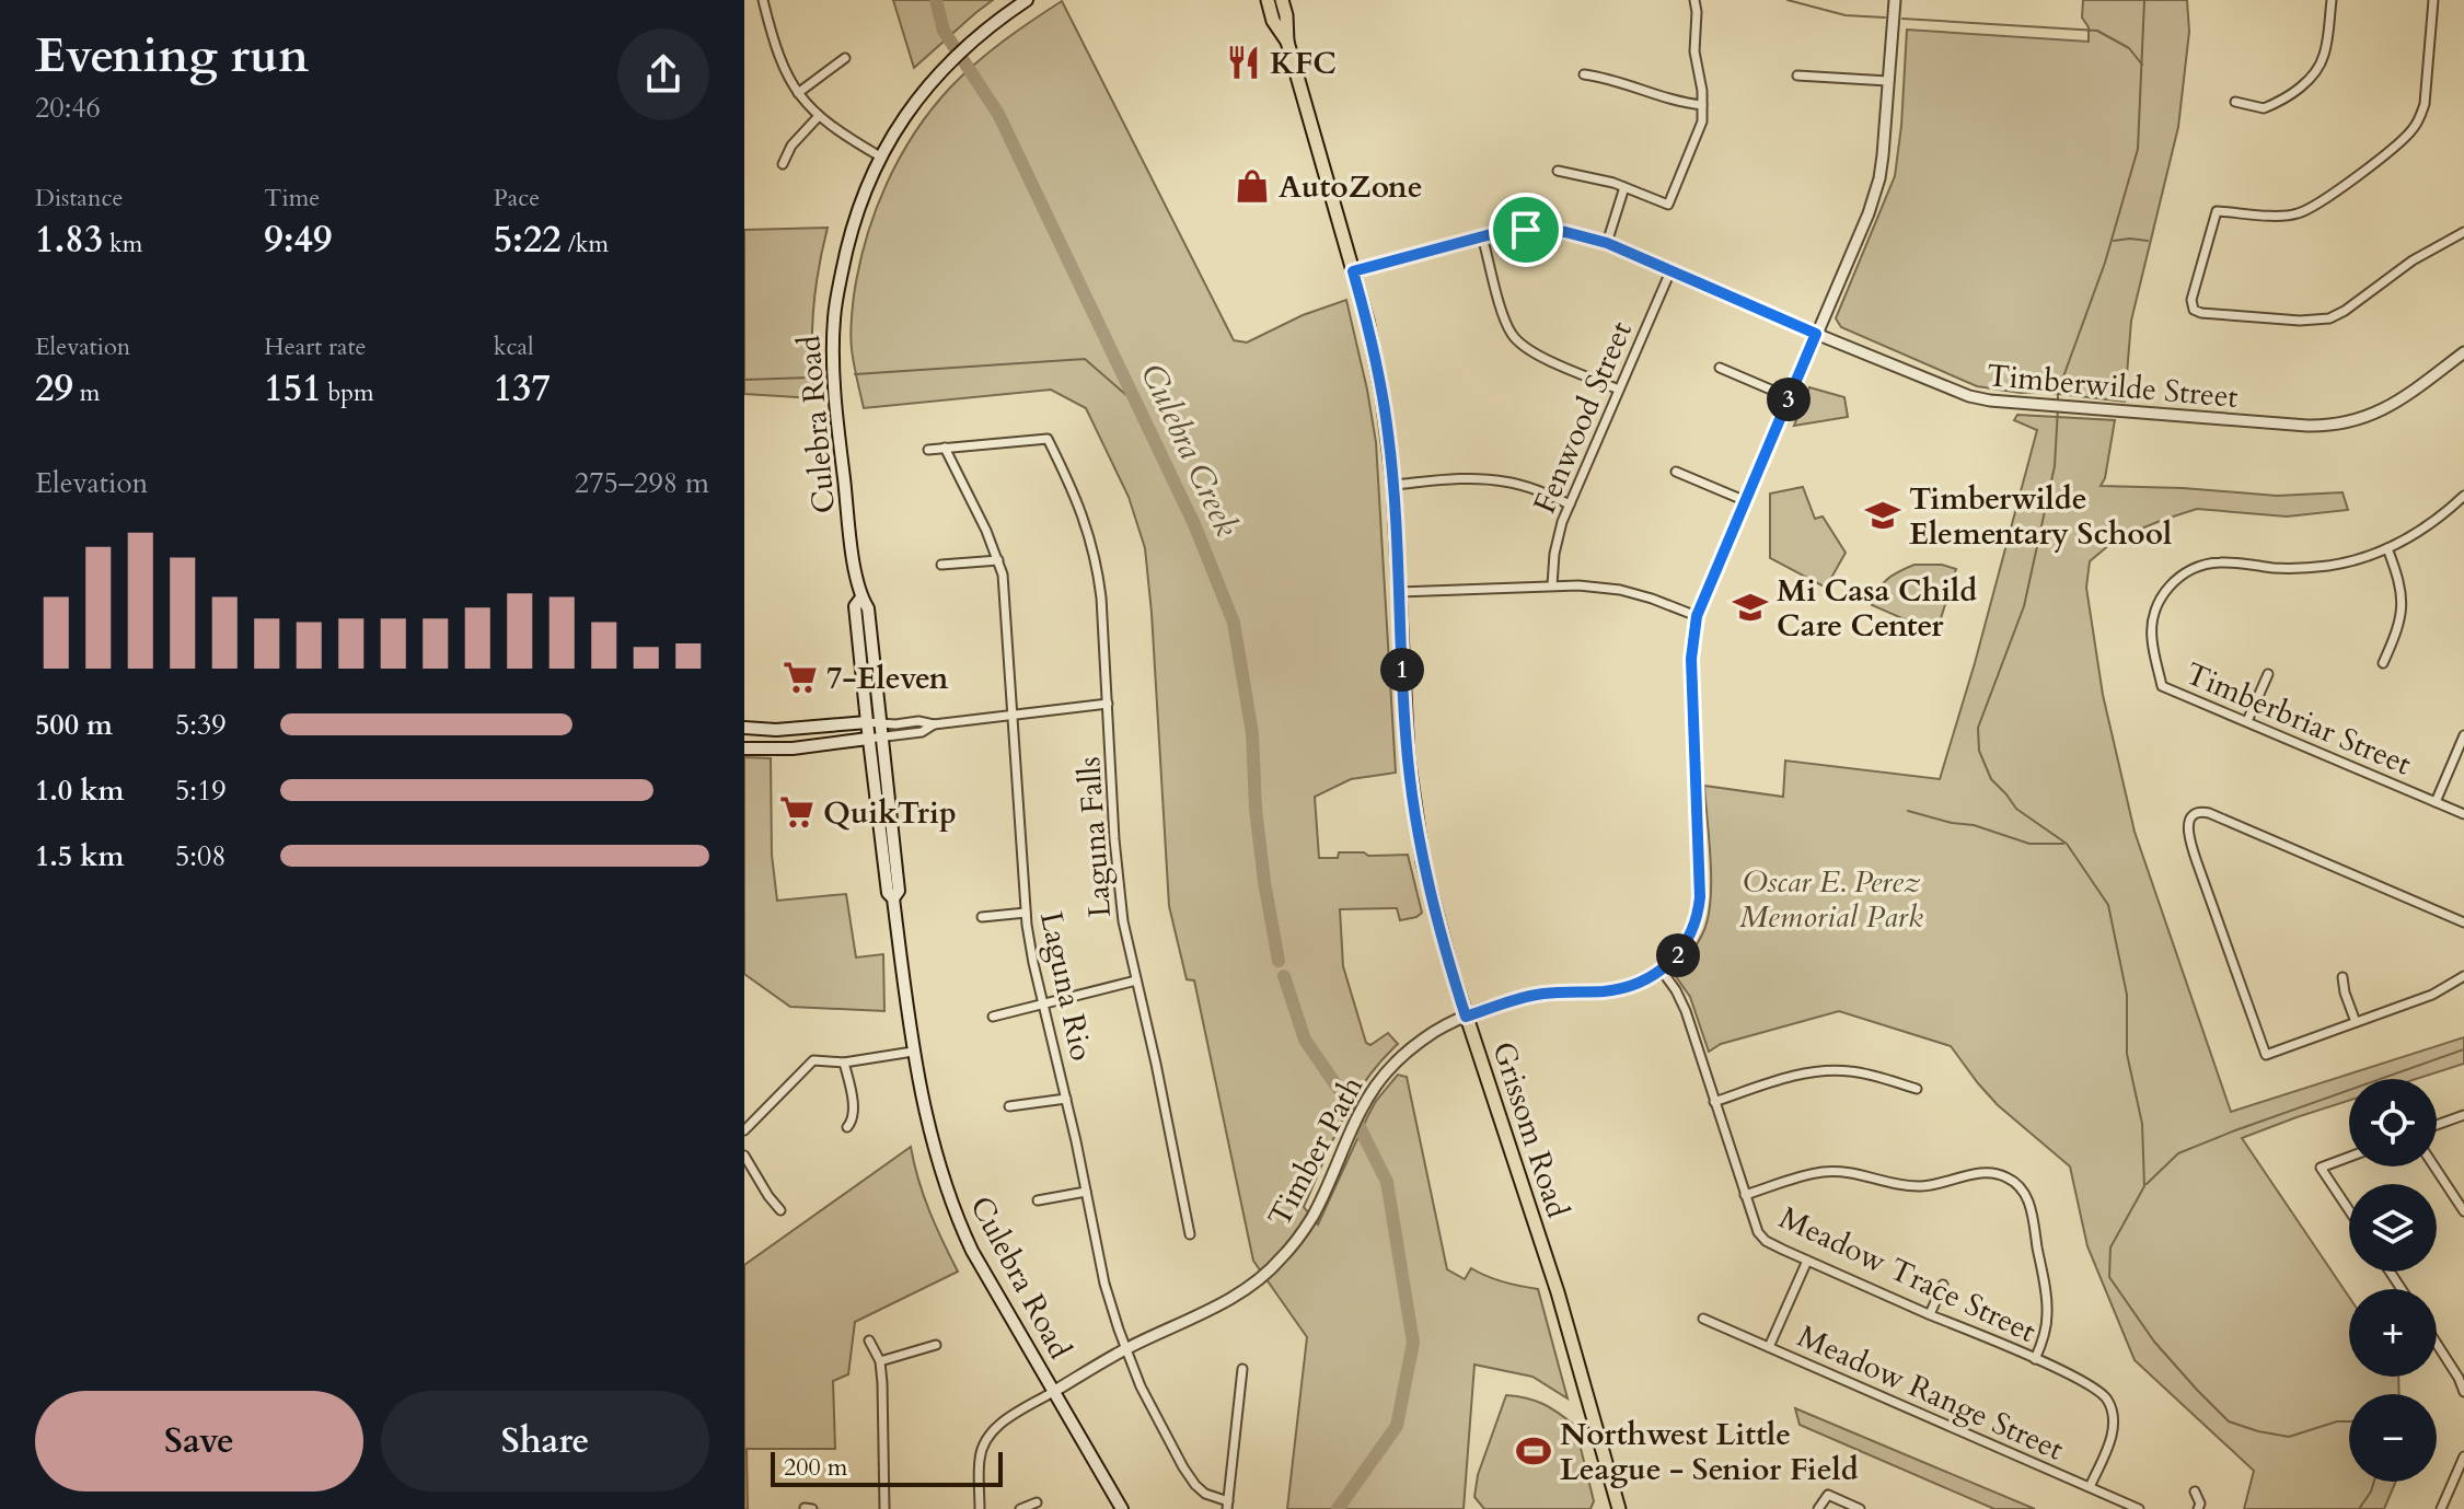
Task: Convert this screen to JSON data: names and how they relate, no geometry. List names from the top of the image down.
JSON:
{
  "streets": {
    "main road": ["Culebra Road", "Grissom Road"],
    "street": [
      "Timberwilde Street",
      "Fenwood Street",
      "Timberbriar Street",
      "Laguna Falls",
      "Laguna Rio",
      "Timber Path",
      "Meadow Trace Street",
      "Meadow Range Street"
    ]
  },
  "crossings": [
    ["Timberwilde Street", "Fenwood Street"],
    ["Timberwilde Street", "Grissom Road"],
    ["Timberwilde Street", "Timber Path"],
    ["Culebra Road", "Timber Path"],
    ["Laguna Falls", "Laguna Rio"],
    ["Laguna Rio", "Timber Path"],
    ["Grissom Road", "Timber Path"],
    ["Timber Path", "Meadow Trace Street"],
    ["Meadow Trace Street", "Meadow Range Street"]
  ],
  "water": ["Culebra Creek"],
  "parks": ["Oscar E. Perez Memorial Park"],
  "places": {
    "restaurant": ["KFC"],
    "shop": ["AutoZone"],
    "school or university": ["Timberwilde Elementary School", "Mi Casa Child Care Center"],
    "supermarket": ["7-Eleven", "QuikTrip"],
    "sports": ["Northwest Little League - Senior Field"]
  },
  "scale_bar": "200 m",
  "page": {
    "heading": ["Evening run", "20:46"],
    "stats": [
      ["Distance", "1.83 km"],
      ["Time", "9:49"],
      ["Pace", "5:22 /km"],
      ["Elevation", "29 m"],
      ["Heart rate", "151 bpm"],
      ["kcal", "137"]
    ],
    "pins": ["3", "1", "2"],
    "chart": ["Elevation", "275–298 m"],
    "list": [
      {
        "name": "500 m",
        "note": "5:39"
      },
      {
        "name": "1.0 km",
        "note": "5:19"
      },
      {
        "name": "1.5 km",
        "note": "5:08"
      }
    ],
    "map_buttons": ["+", "−"],
    "buttons": ["Save", "Share"],
    "scale": "200 m"
  }
}
